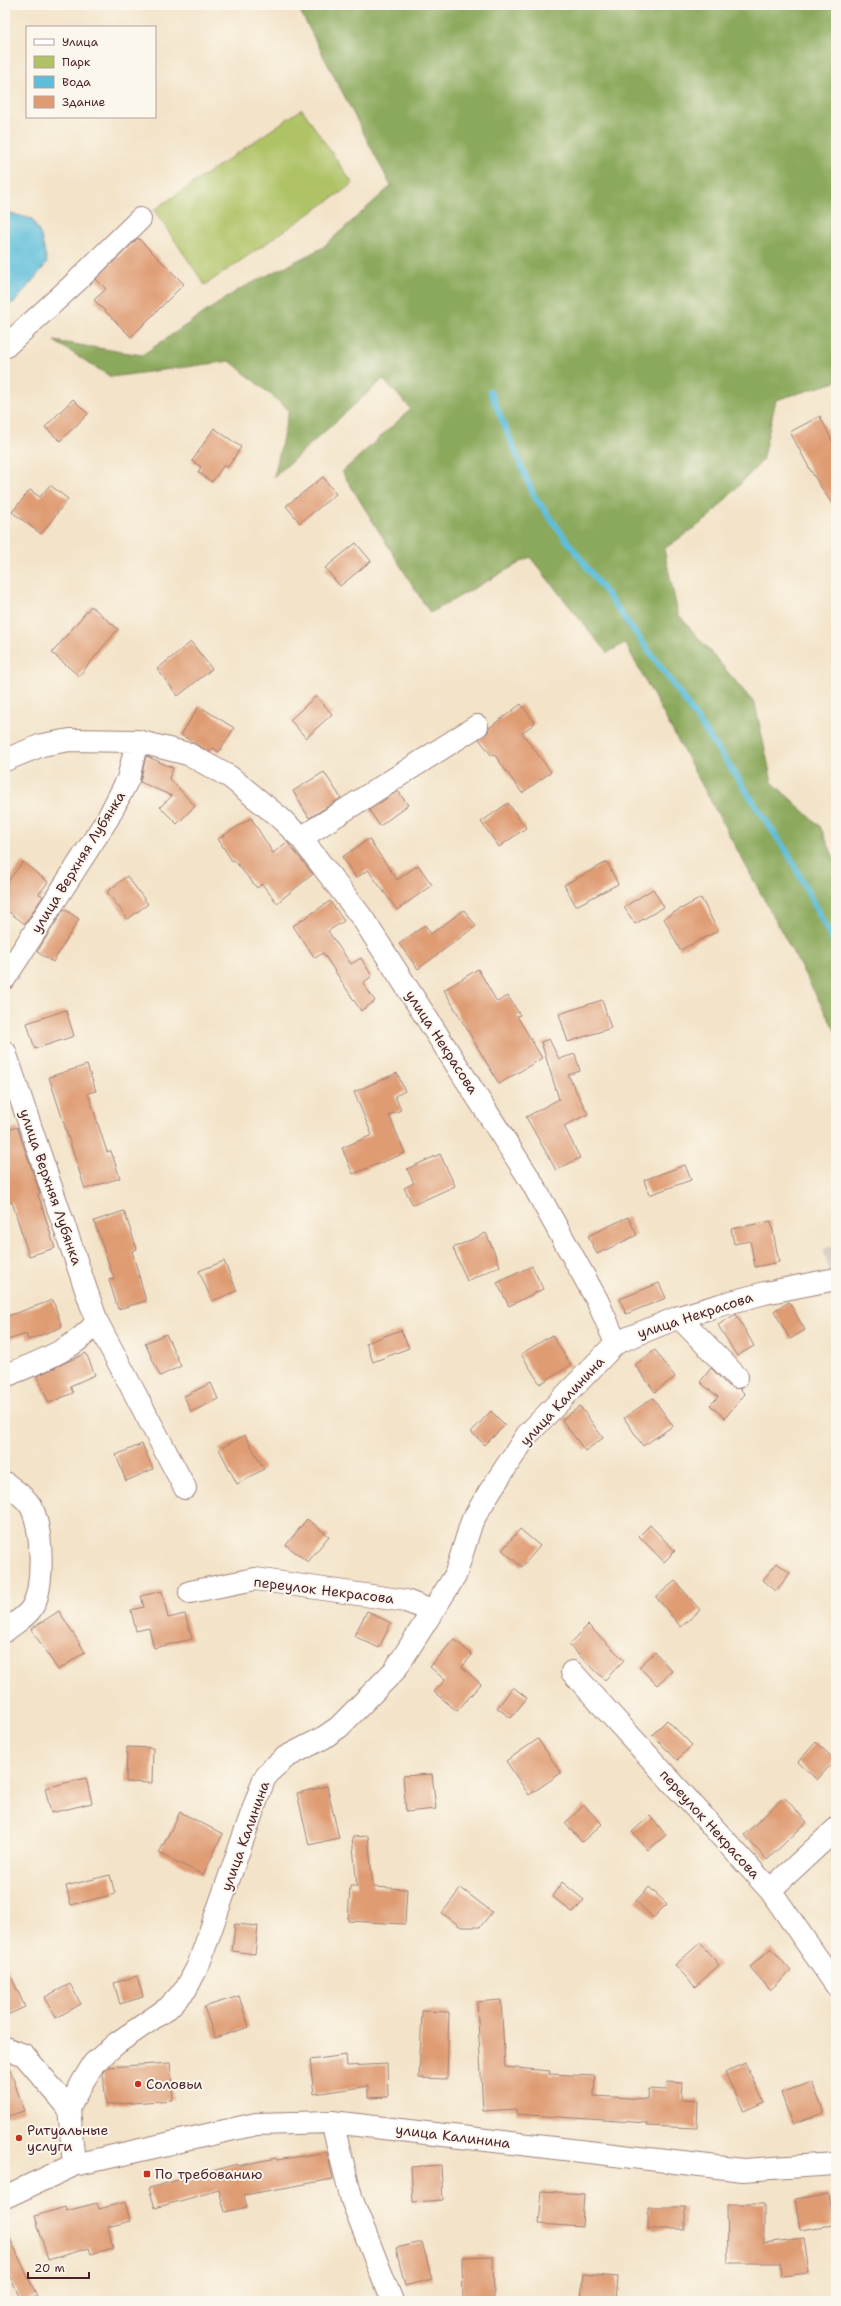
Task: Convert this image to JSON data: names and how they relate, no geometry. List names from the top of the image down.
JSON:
{
  "streets": {
    "street": [
      "улица Верхняя Лубянка",
      "улица Некрасова",
      "улица Калинина",
      "переулок Некрасова"
    ]
  },
  "crossings": [
    ["улица Верхняя Лубянка", "улица Некрасова"],
    ["улица Некрасова", "улица Калинина"],
    ["улица Калинина", "переулок Некрасова"]
  ],
  "places": {
    "other": ["Соловьи", "Ритуальные услуги"],
    "transit": ["По требованию"]
  },
  "legend": [
    "Улица",
    "Парк",
    "Вода",
    "Здание"
  ],
  "scale_bar": "20 m"
}
